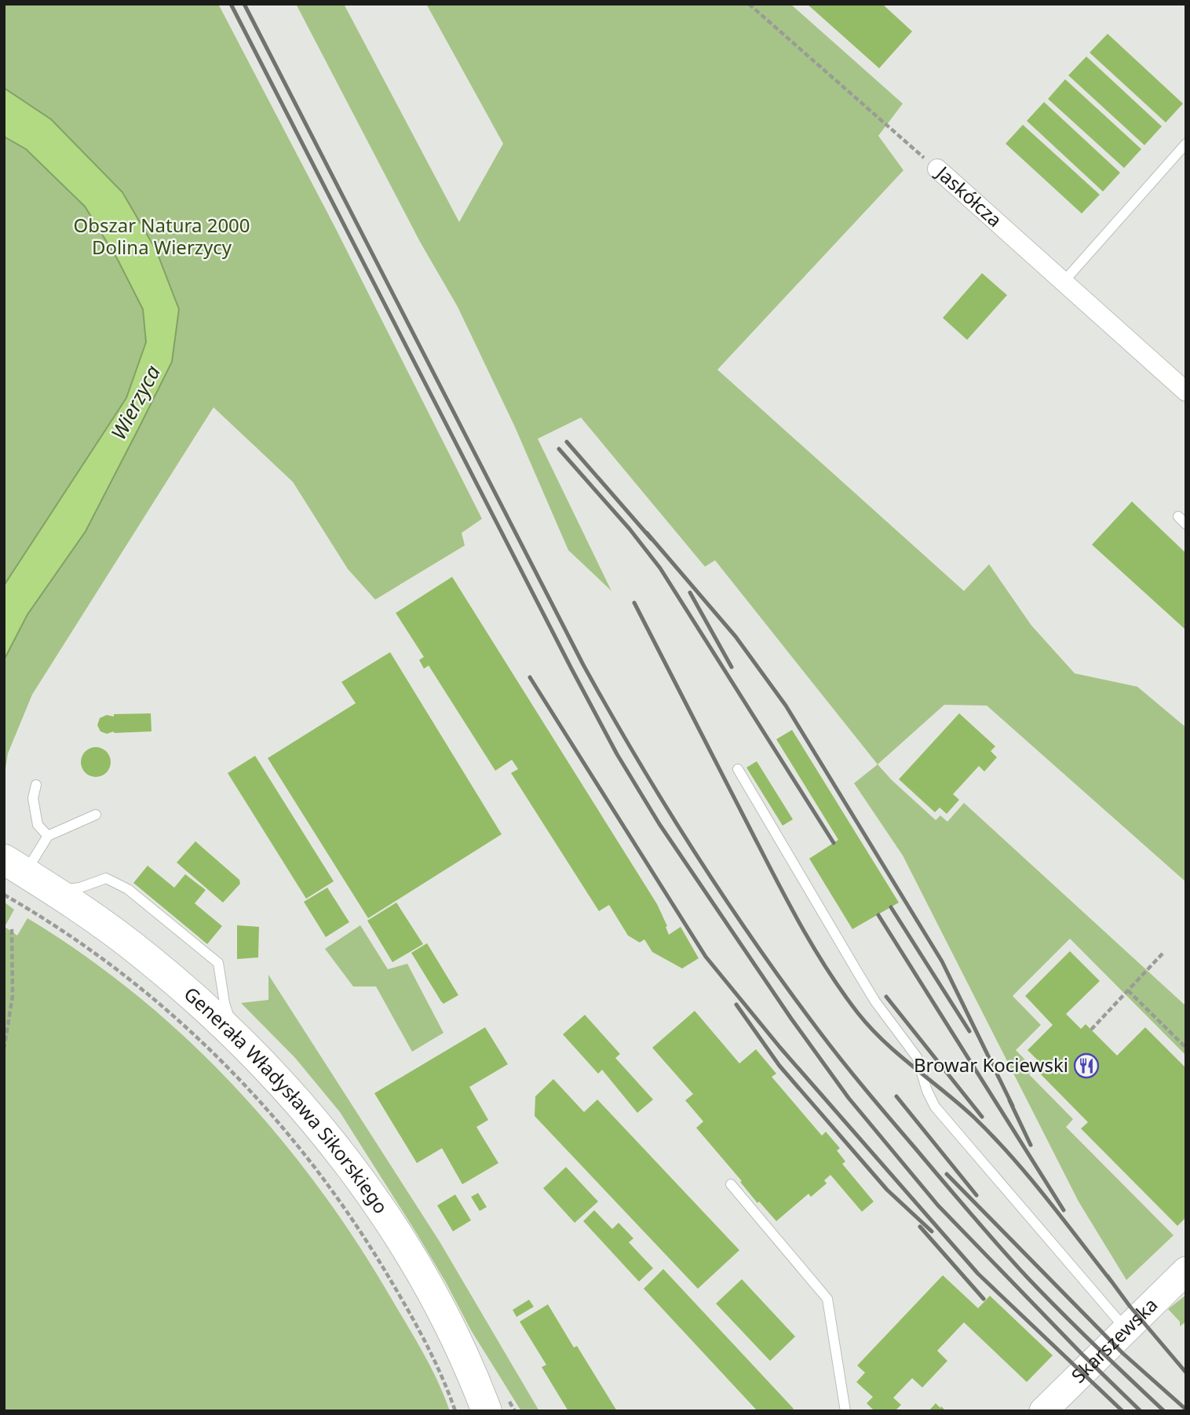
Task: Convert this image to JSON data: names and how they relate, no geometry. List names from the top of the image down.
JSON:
{
  "streets": {
    "main road": ["Generała Władysława Sikorskiego", "Skarszewska"],
    "street": ["Jaskółcza"]
  },
  "water": ["Wierzyca"],
  "parks": ["Obszar Natura 2000 Dolina Wierzycy"],
  "places": {
    "restaurant": ["Browar Kociewski"]
  }
}
